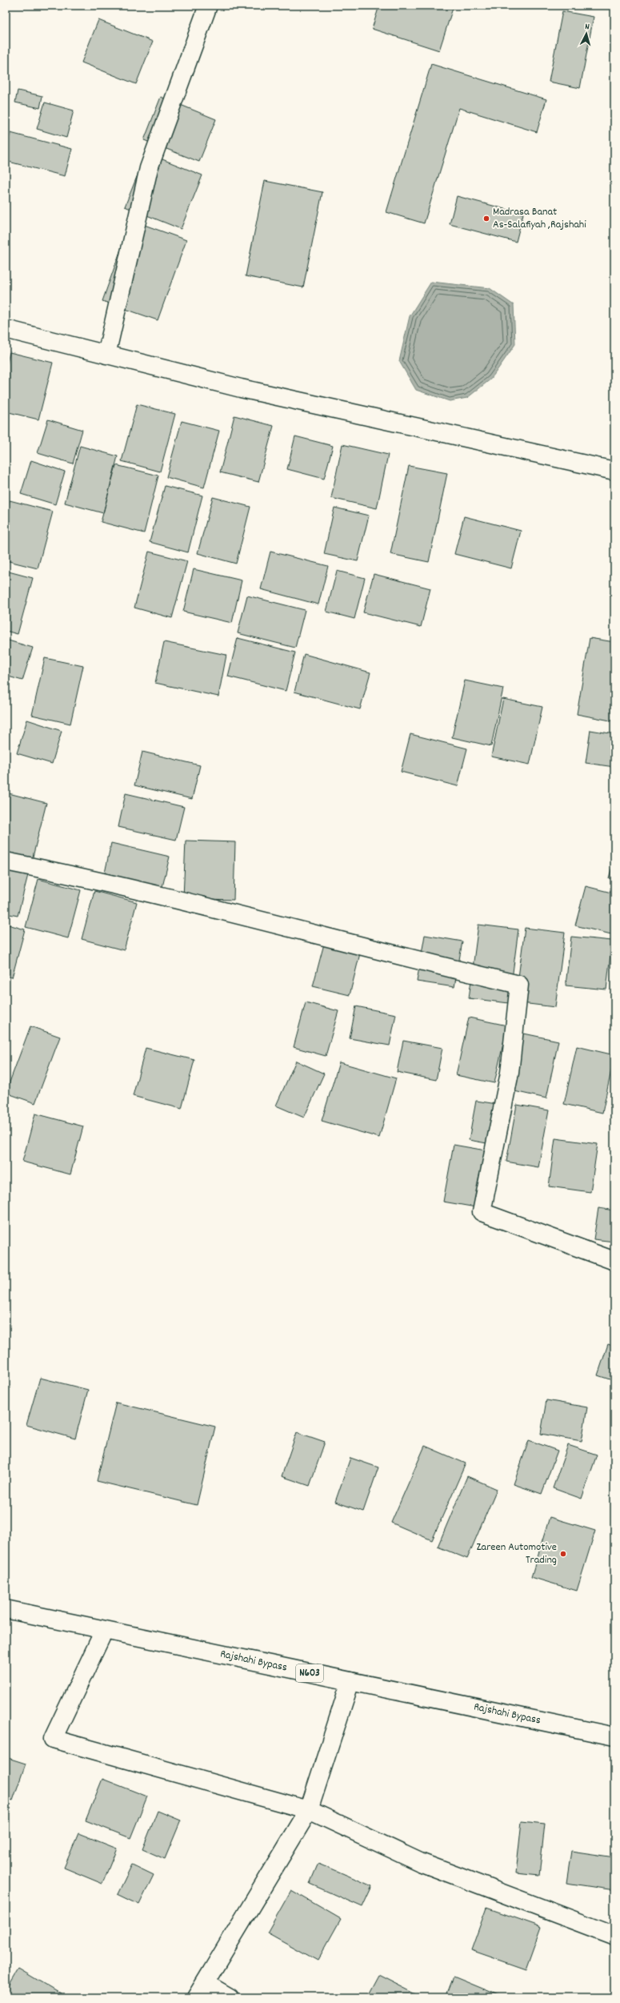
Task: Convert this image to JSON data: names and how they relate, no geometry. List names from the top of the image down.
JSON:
{
  "streets": {
    "main road": ["Rajshahi Bypass", "N603"]
  },
  "places": ["Madrasa Banat As-Salafiyah ,Rajshahi", "Zareen Automotive Trading"],
  "north": "top"
}
